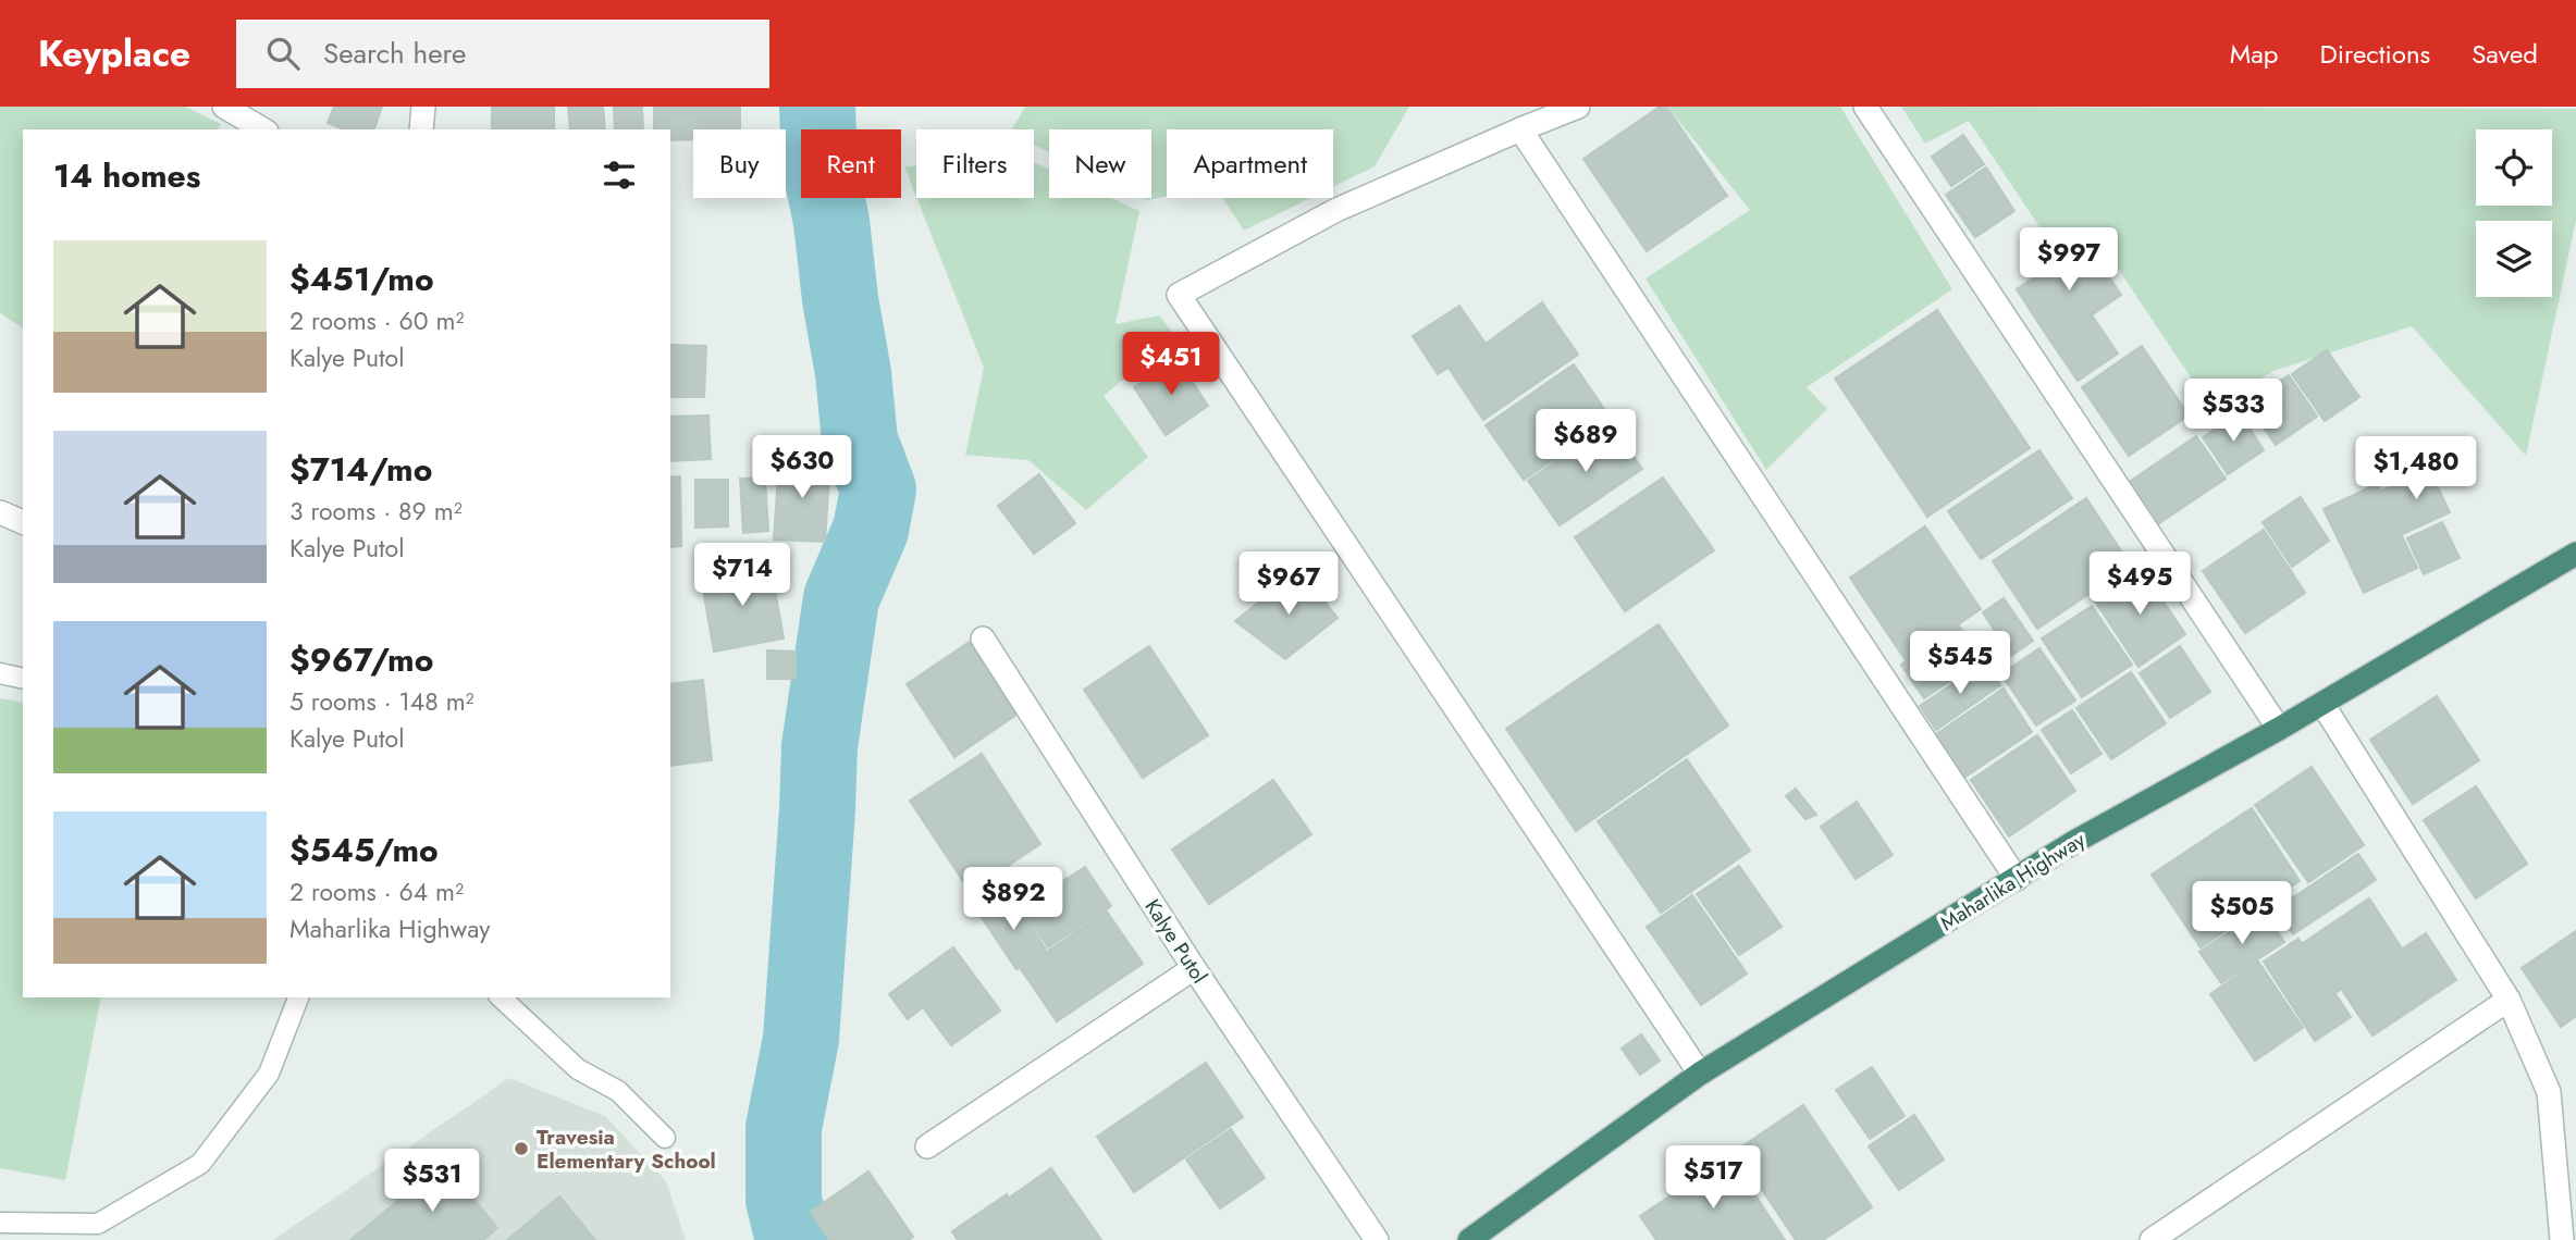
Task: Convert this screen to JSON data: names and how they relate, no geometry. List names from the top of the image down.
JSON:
{
  "streets": {
    "highway": ["Maharlika Highway"],
    "street": ["Kalye Putol"]
  },
  "places": ["Travesia Elementary School"],
  "page": {
    "header": "Keyplace",
    "search": "Search here",
    "nav": ["Map", "Directions", "Saved"],
    "chip": [
      "Buy",
      "Rent",
      "Filters",
      "New",
      "Apartment"
    ],
    "heading": "14 homes",
    "list": [
      {
        "name": "$451/mo",
        "note": "2 rooms · 60 m² · Kalye Putol"
      },
      {
        "name": "$714/mo",
        "note": "3 rooms · 89 m² · Kalye Putol"
      },
      {
        "name": "$967/mo",
        "note": "5 rooms · 148 m² · Kalye Putol"
      },
      {
        "name": "$545/mo",
        "note": "2 rooms · 64 m² · Maharlika Highway"
      }
    ],
    "price": [
      "$997",
      "$451",
      "$533",
      "$689",
      "$630",
      "$1,480",
      "$714",
      "$967",
      "$495",
      "$545",
      "$892",
      "$505",
      "$517",
      "$531"
    ]
  }
}
